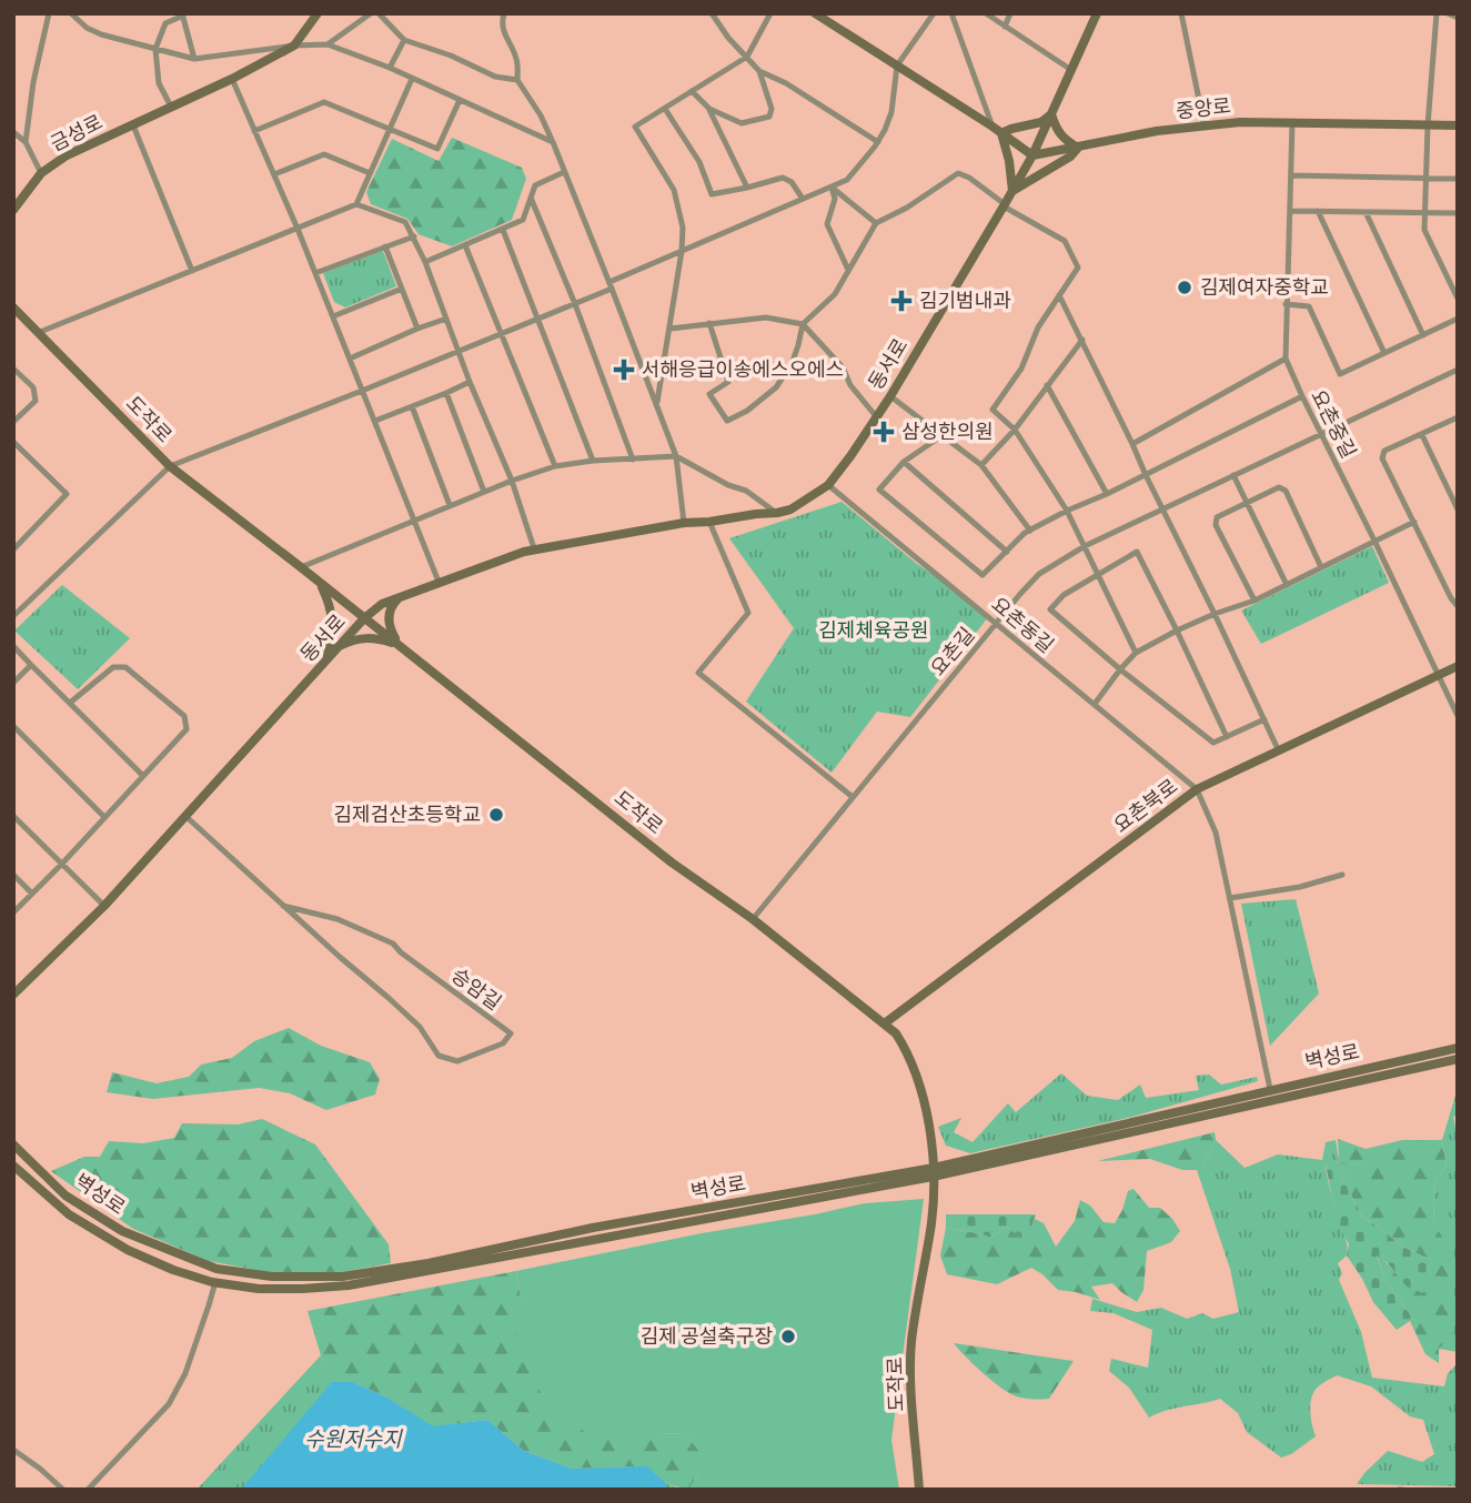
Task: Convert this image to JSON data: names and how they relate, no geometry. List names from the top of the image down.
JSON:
{
  "streets": {
    "main road": [
      "중앙로",
      "금성로",
      "동서로",
      "도작로",
      "요촌북로",
      "벽성로"
    ],
    "street": [
      "요촌중길",
      "요촌동길",
      "요촌길",
      "승암길"
    ]
  },
  "crossings": [
    ["중앙로", "동서로"],
    ["중앙로", "요촌중길"],
    ["동서로", "도작로"],
    ["동서로", "요촌동길"],
    ["동서로", "승암길"],
    ["도작로", "요촌길"],
    ["도작로", "요촌북로"],
    ["도작로", "벽성로"],
    ["요촌중길", "요촌길"],
    ["요촌중길", "요촌북로"],
    ["요촌동길", "요촌길"],
    ["요촌동길", "요촌북로"]
  ],
  "water": ["수원저수지"],
  "parks": ["김제체육공원"],
  "places": {
    "other": ["김제여자중학교", "김제검산초등학교", "김제 공설축구장"],
    "health": ["김기범내과", "서해응급이송에스오에스", "삼성한의원"]
  }
}
